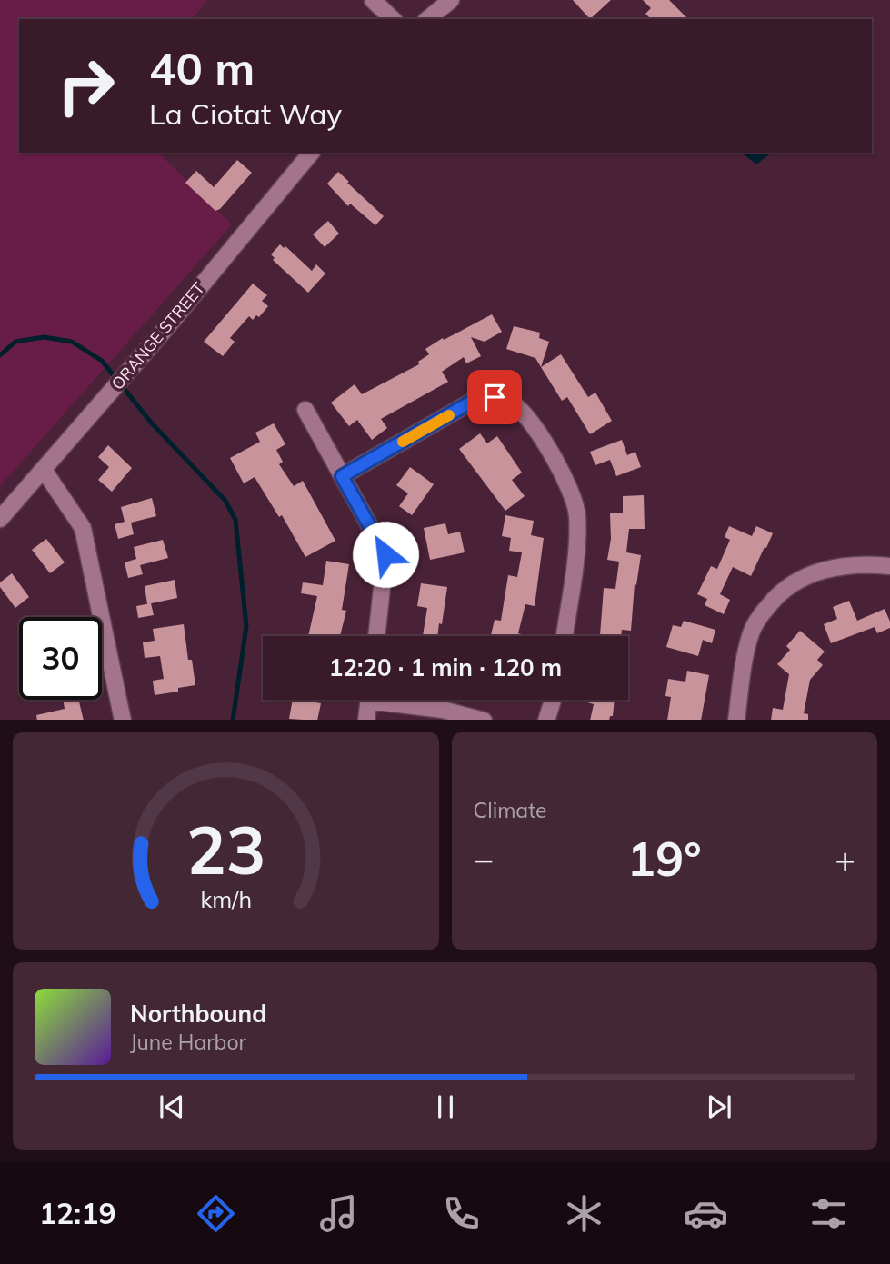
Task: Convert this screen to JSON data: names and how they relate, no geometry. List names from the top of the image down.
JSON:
{
  "streets": {
    "street": ["ORANGE STREET"]
  },
  "page": {
    "turn": ["40 m", "La Ciotat Way"],
    "limit": "30",
    "trip": "12:20 · 1 min · 120 m",
    "tile": "Climate",
    "heat": ["−", "19°", "+"],
    "song": ["Northbound", "June Harbor"],
    "tabs": "12:19",
    "gauge": ["23", "km/h"]
  }
}
